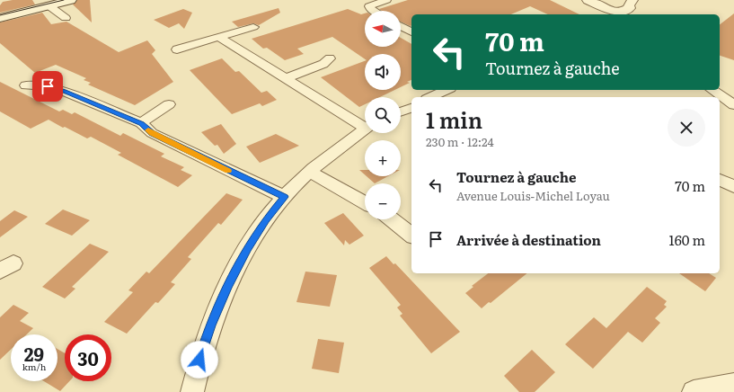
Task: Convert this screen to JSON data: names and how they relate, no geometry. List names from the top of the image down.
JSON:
{
  "north": "left",
  "page": {
    "map_buttons": ["+", "−"],
    "turn": ["70 m", "Tournez à gauche"],
    "heading": ["1 min", "230 m · 12:24"],
    "list": [
      {
        "name": "Tournez à gauche",
        "note": "Avenue Louis-Michel Loyau",
        "value": "70 m"
      },
      {
        "name": "Arrivée à destination",
        "value": "160 m"
      }
    ],
    "speed": "29 km/h",
    "limit": "30"
  }
}
